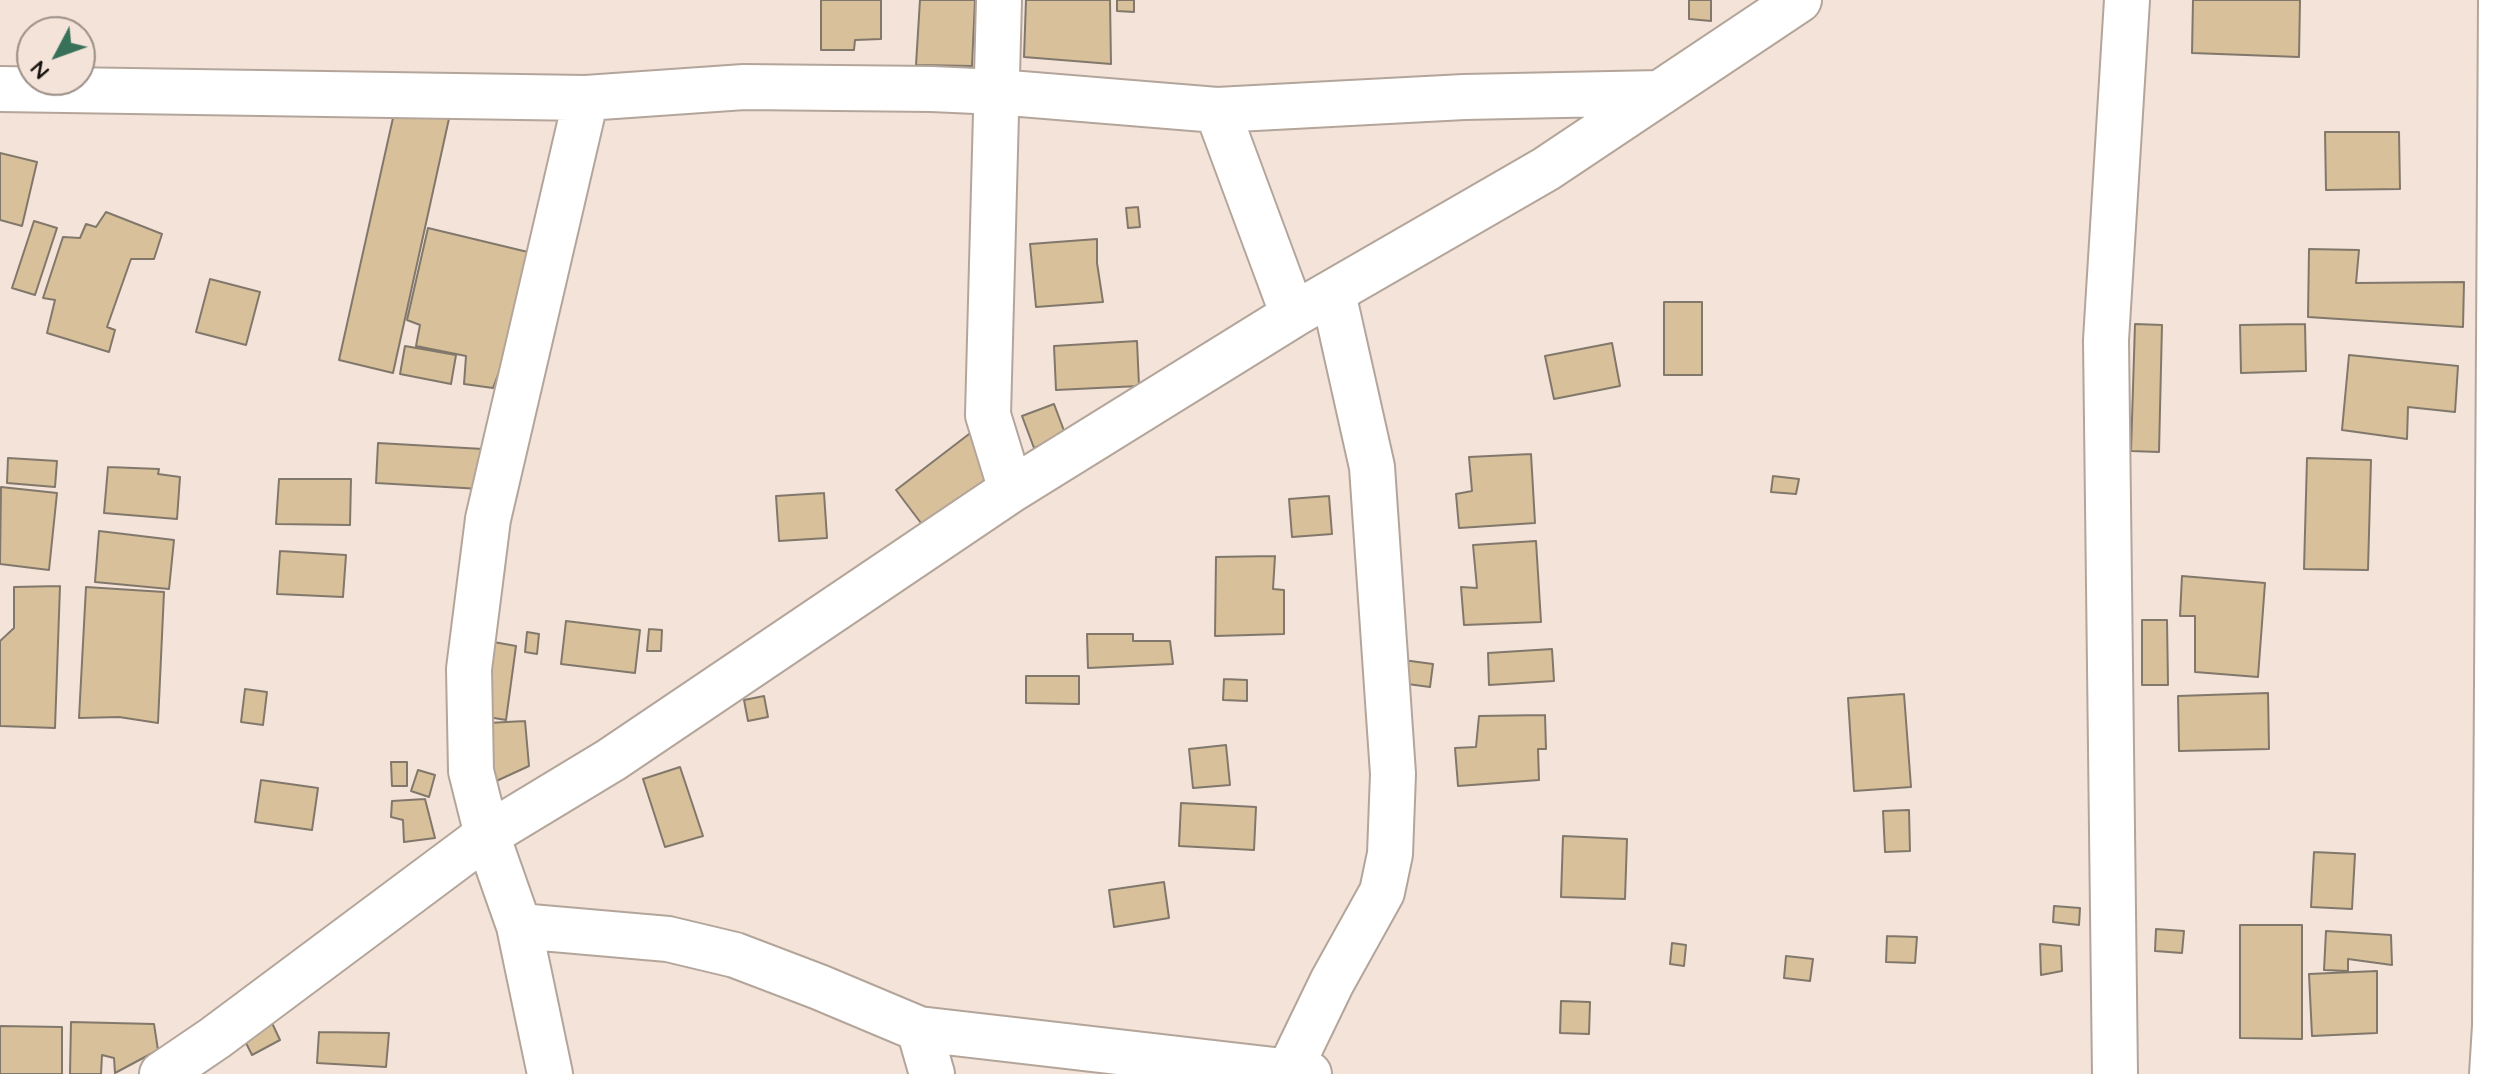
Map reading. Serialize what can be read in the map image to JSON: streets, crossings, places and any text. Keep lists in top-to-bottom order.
{
  "north": "bottom left"
}
